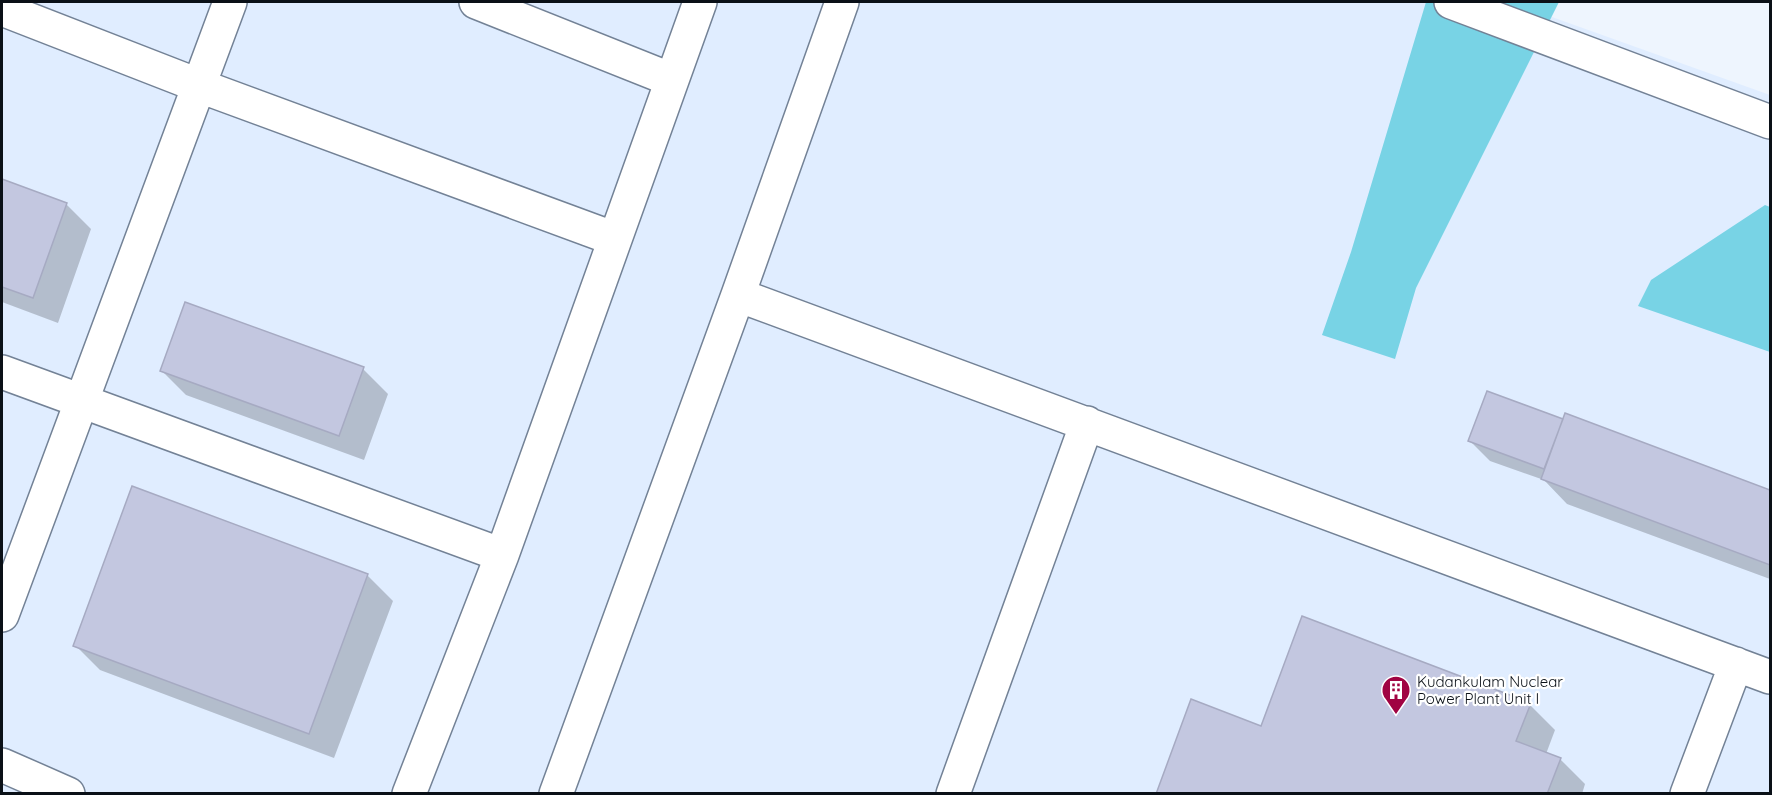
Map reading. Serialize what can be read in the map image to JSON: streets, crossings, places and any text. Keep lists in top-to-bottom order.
{
  "places": {
    "building": ["Kudankulam Nuclear Power Plant Unit I"]
  }
}
